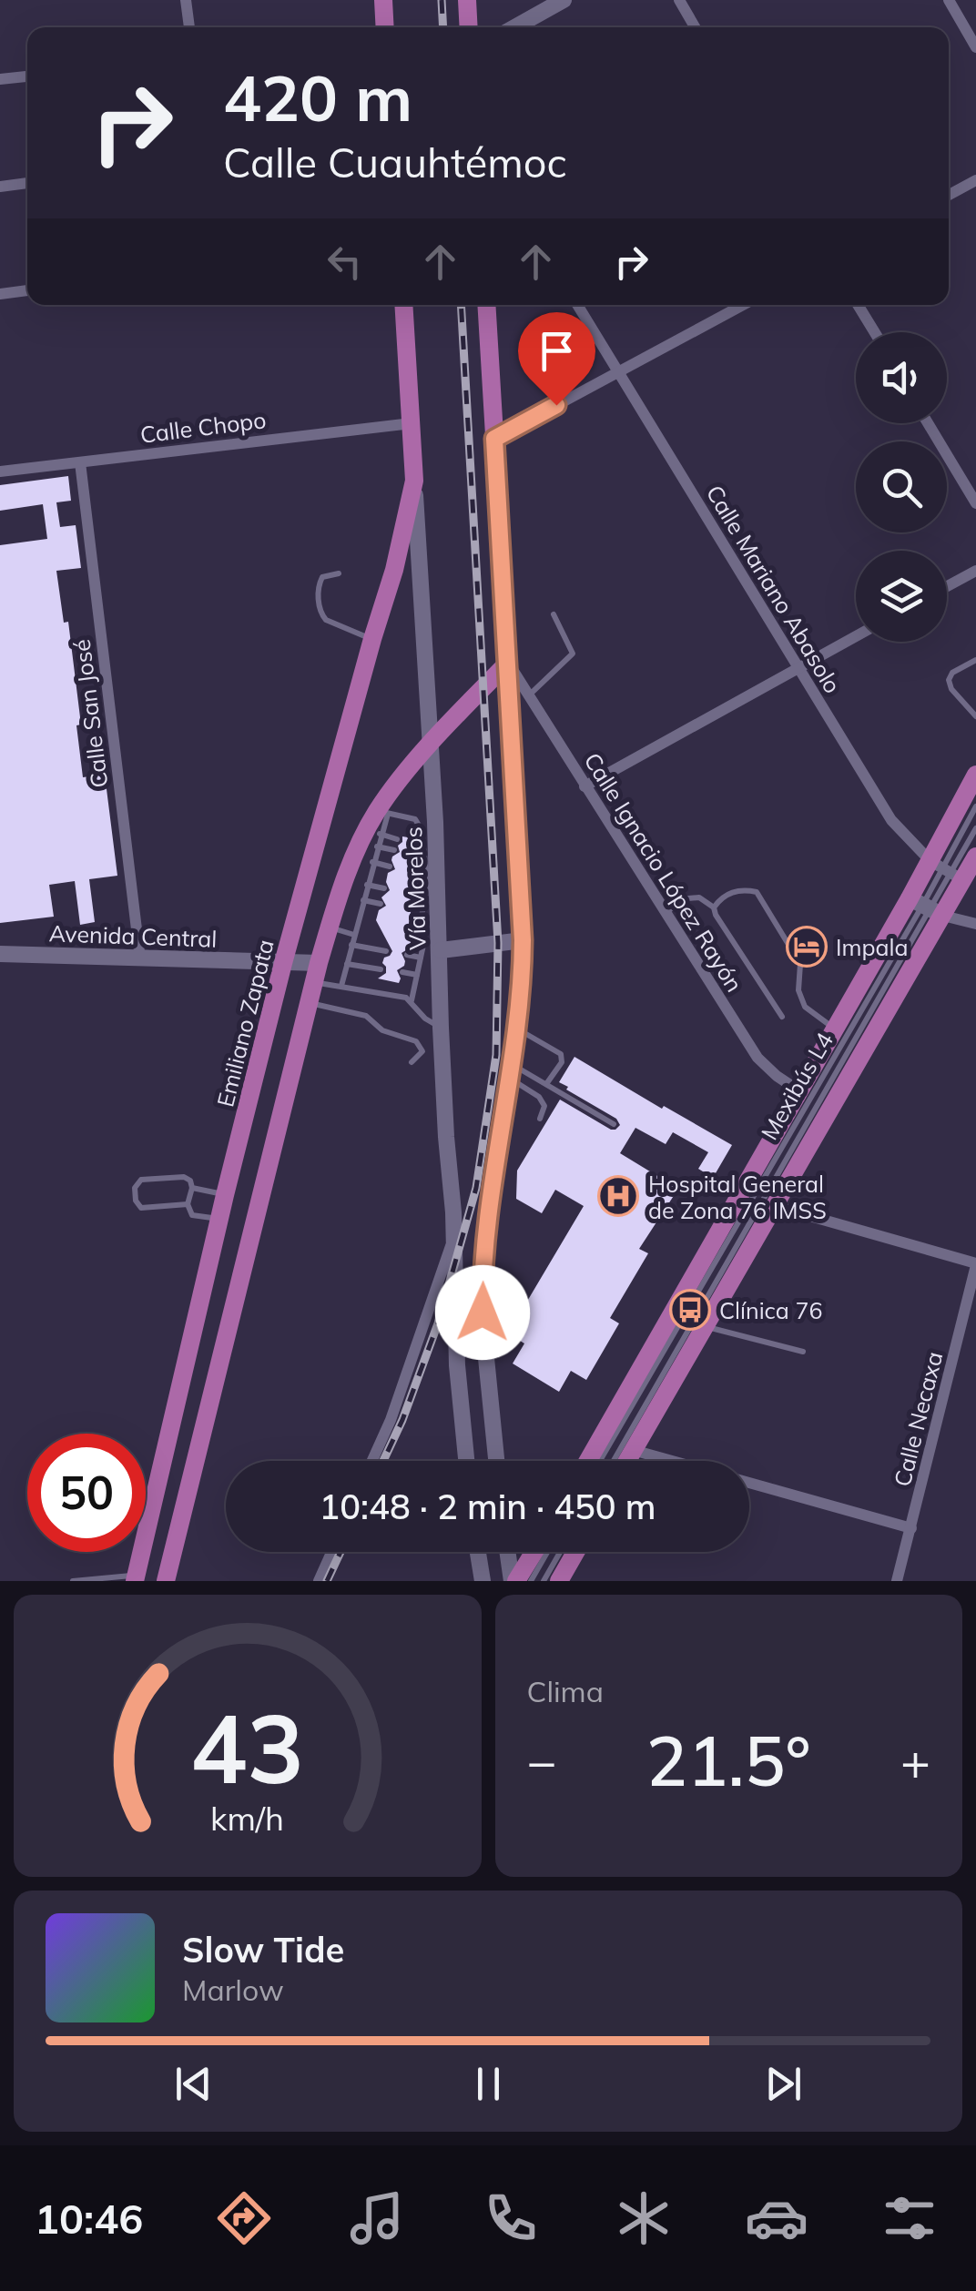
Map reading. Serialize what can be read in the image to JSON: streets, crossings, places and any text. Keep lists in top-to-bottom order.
{
  "streets": {
    "main road": ["Vía Morelos", "Avenida Central", "Emiliano Zapata"],
    "street": [
      "Calle Chopo",
      "Calle Mariano Abasolo",
      "Calle San José",
      "Calle Ignacio López Rayón",
      "Calle Necaxa"
    ],
    "lane": ["Mexibús L4"]
  },
  "crossings": [
    ["Calle Chopo", "Calle San José"],
    ["Calle Chopo", "Vía Morelos"],
    ["Calle San José", "Avenida Central"],
    ["Vía Morelos", "Emiliano Zapata"],
    ["Avenida Central", "Emiliano Zapata"]
  ],
  "places": {
    "hotel": ["Impala"],
    "hospital": ["Hospital General de Zona 76 IMSS"],
    "bus stop": ["Clínica 76"]
  },
  "page": {
    "turn": ["420 m", "Calle Cuauhtémoc"],
    "limit": "50",
    "trip": "10:48 · 2 min · 450 m",
    "tile": "Clima",
    "heat": ["−", "21.5°", "+"],
    "song": ["Slow Tide", "Marlow"],
    "tabs": "10:46",
    "gauge": ["43", "km/h"]
  }
}
